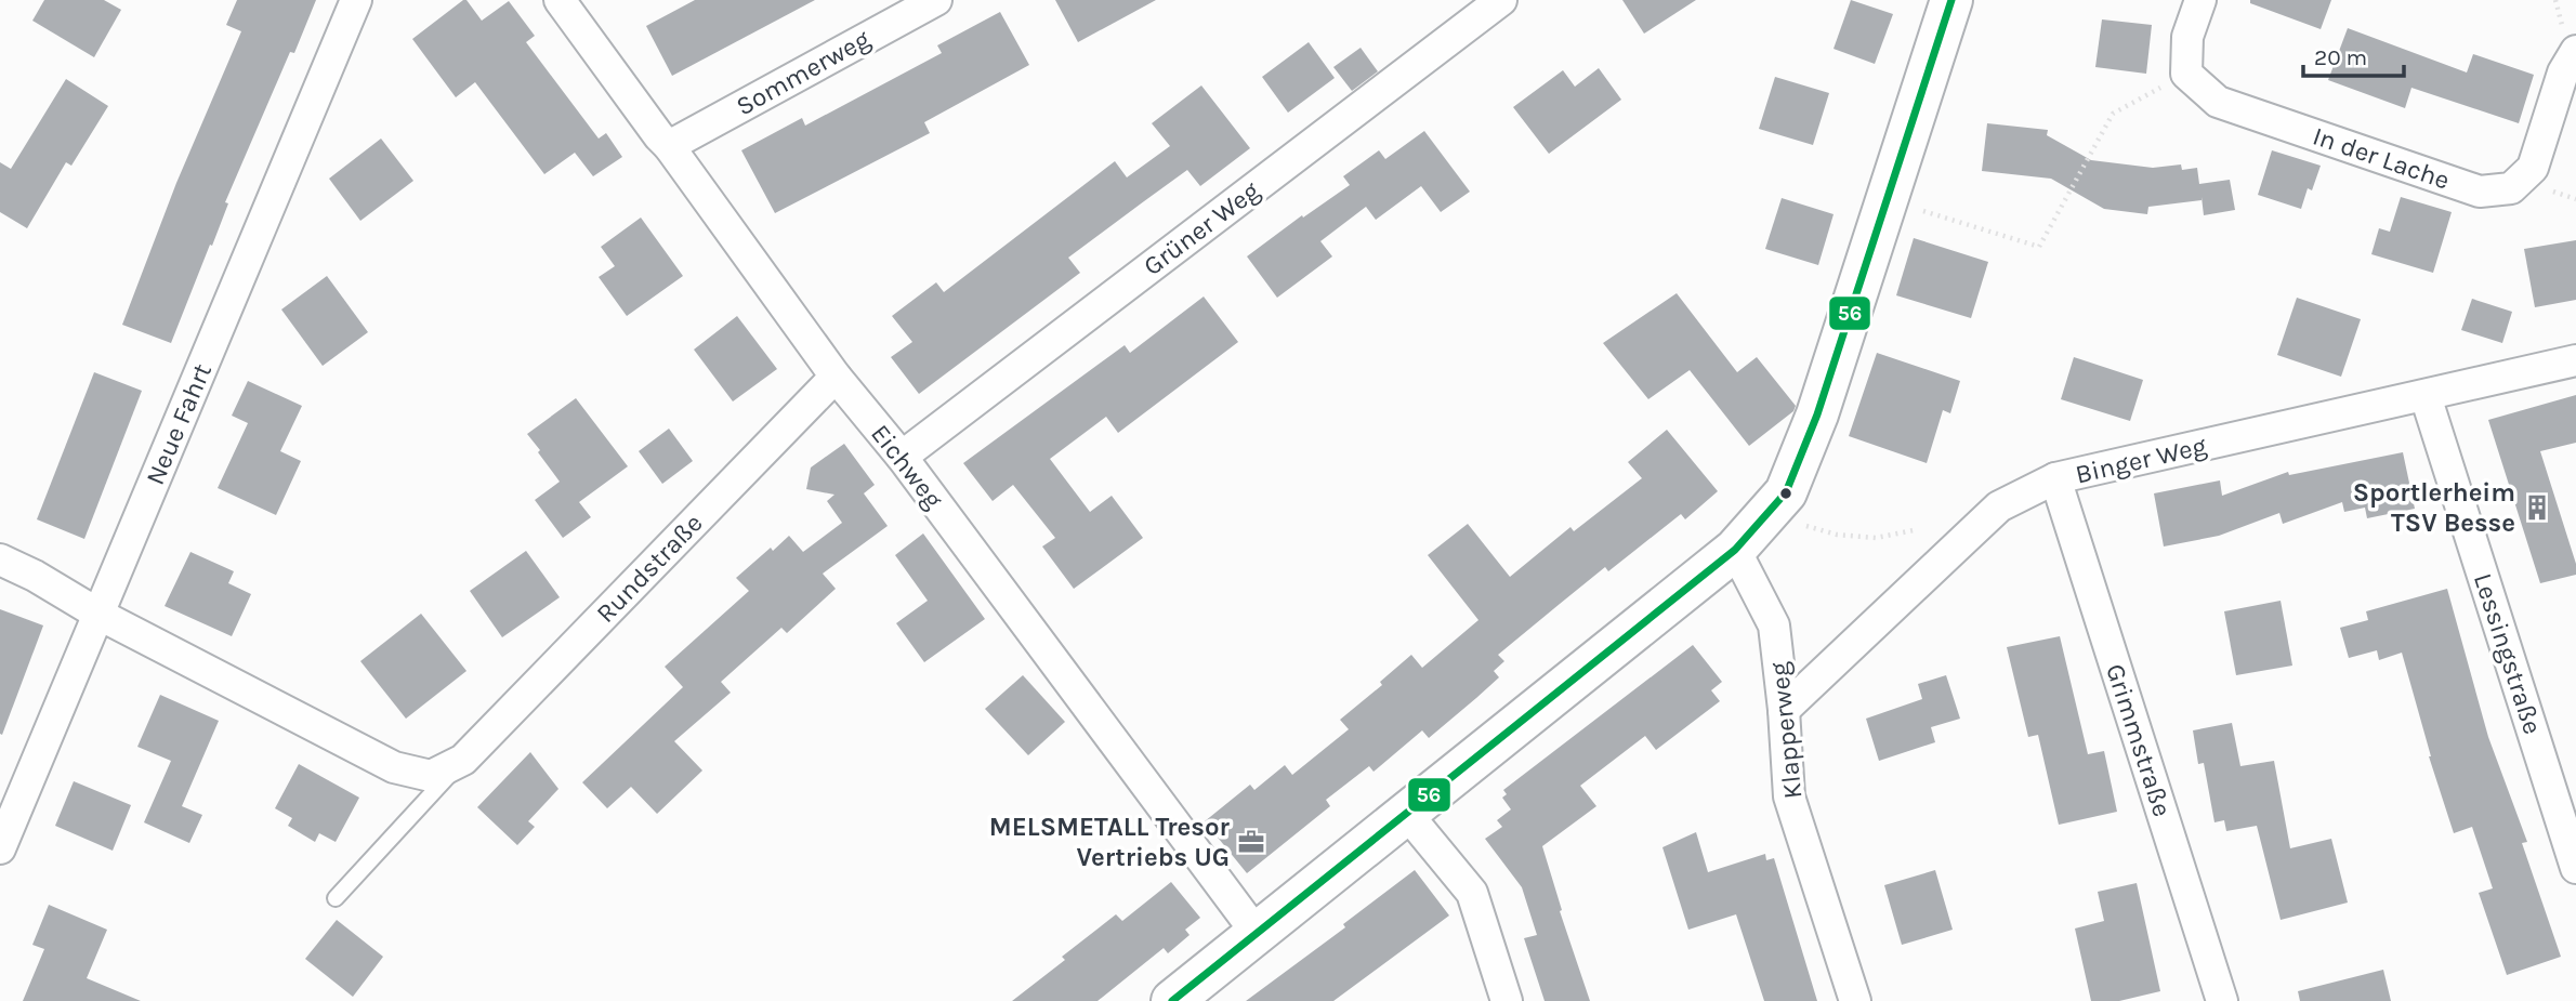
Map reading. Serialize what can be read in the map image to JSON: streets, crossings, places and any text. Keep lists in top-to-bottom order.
{
  "streets": {
    "street": [
      "Sommerweg",
      "In der Lache",
      "Grüner Weg",
      "Neue Fahrt",
      "Binger Weg",
      "Eichweg",
      "Rundstraße",
      "Lessingstraße",
      "Klapperweg",
      "Grimmstraße"
    ]
  },
  "crossings": [
    ["Sommerweg", "Eichweg"],
    ["Grüner Weg", "Eichweg"],
    ["Neue Fahrt", "Rundstraße"],
    ["Binger Weg", "Lessingstraße"],
    ["Binger Weg", "Klapperweg"],
    ["Binger Weg", "Grimmstraße"],
    ["Eichweg", "Rundstraße"]
  ],
  "places": {
    "building": ["Sportlerheim TSV Besse"],
    "office": ["MELSMETALL Tresor Vertriebs UG"]
  },
  "lines": ["transit line 56"],
  "scale_bar": "20 m"
}
